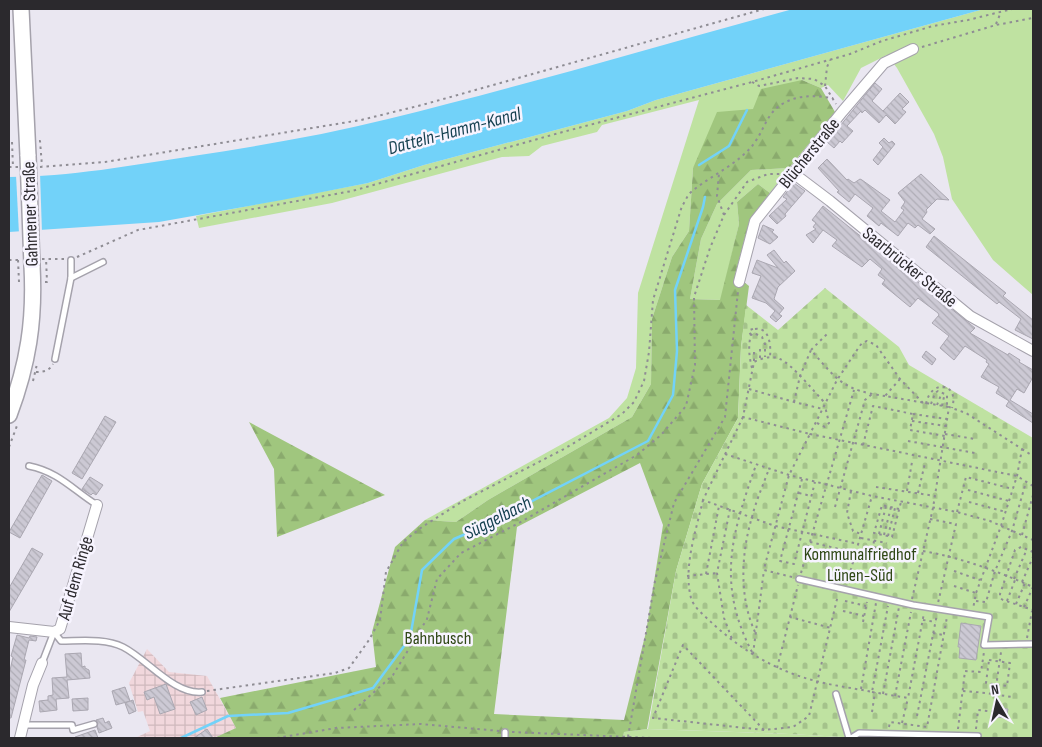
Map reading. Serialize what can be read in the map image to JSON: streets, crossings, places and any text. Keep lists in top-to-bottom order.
{
  "streets": {
    "main road": ["Gahmener Straße"],
    "street": ["Blücherstraße", "Saarbrücker Straße", "Auf dem Ringe"]
  },
  "crossings": [
    ["Blücherstraße", "Saarbrücker Straße"]
  ],
  "water": ["Datteln-Hamm-Kanal", "Süggelbach"],
  "parks": ["Kommunalfriedhof Lünen-Süd", "Bahnbusch"],
  "north": "top"
}
